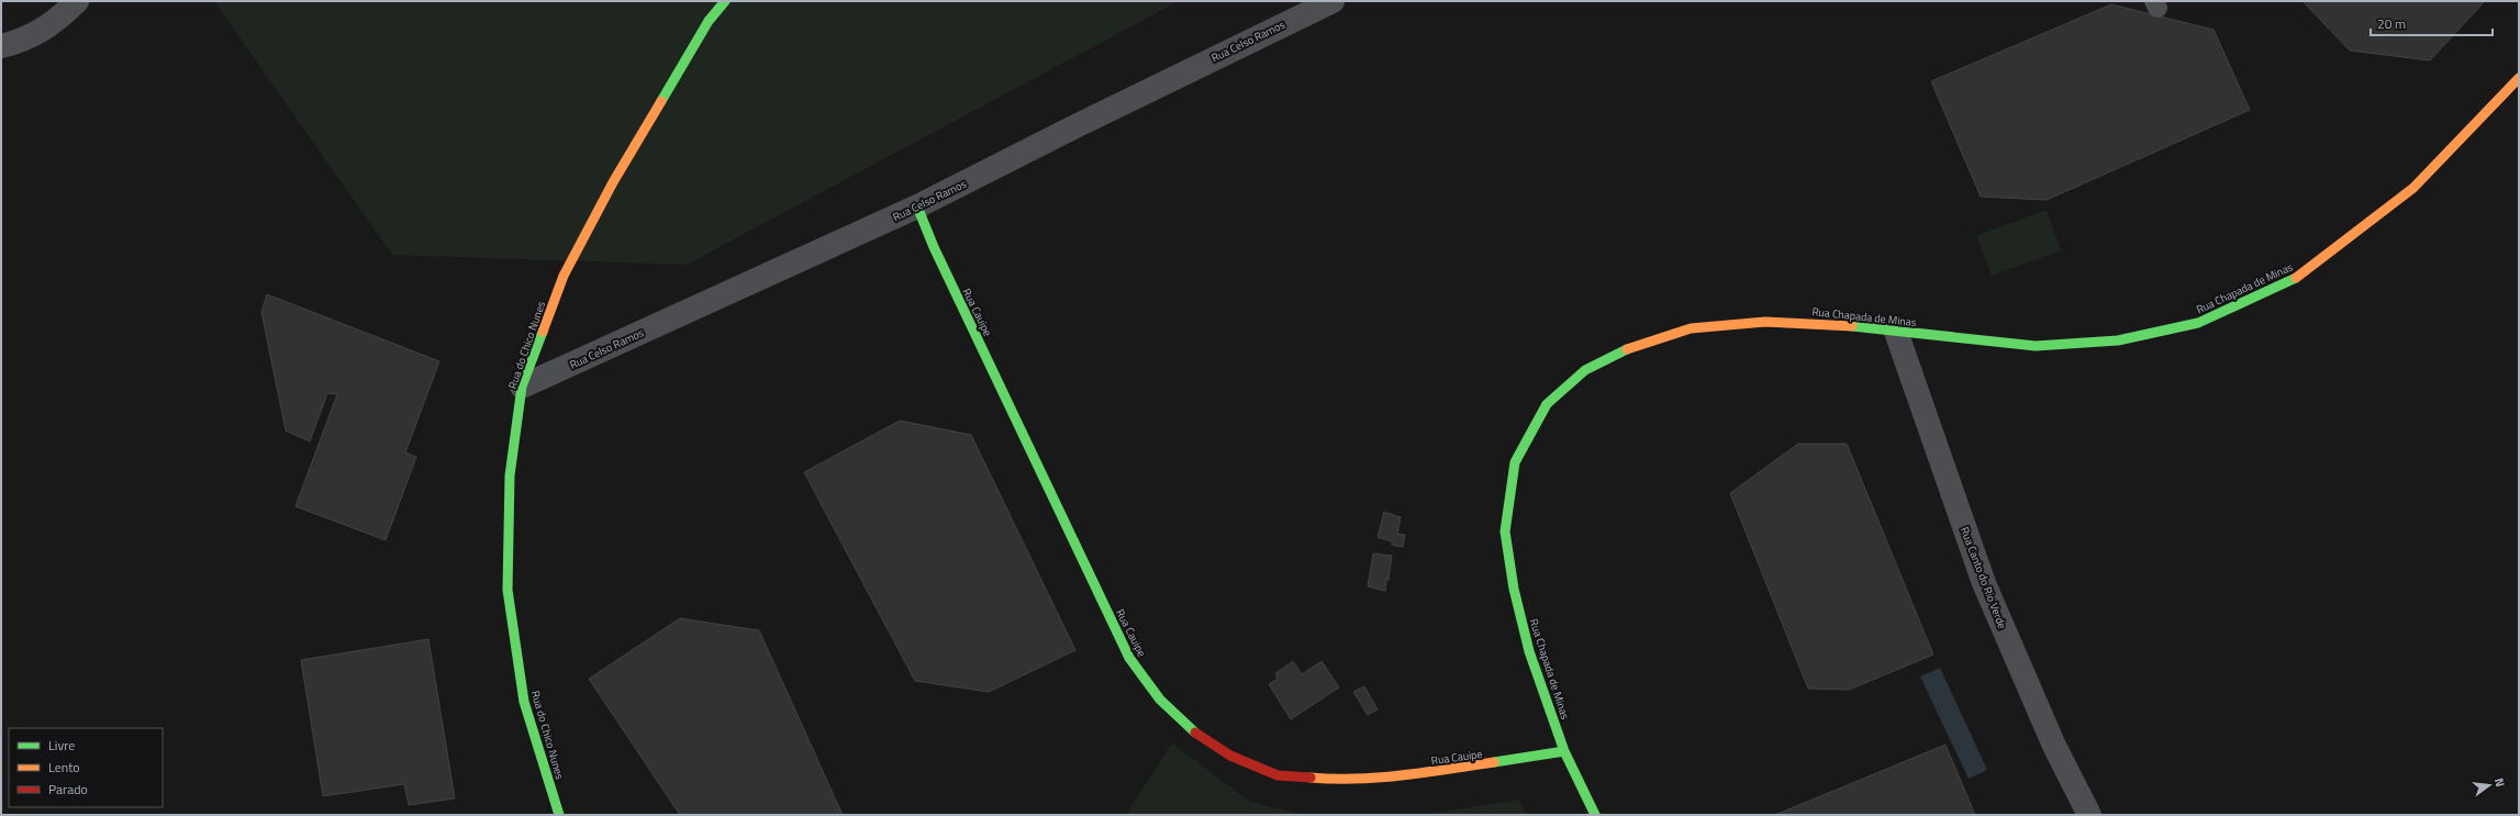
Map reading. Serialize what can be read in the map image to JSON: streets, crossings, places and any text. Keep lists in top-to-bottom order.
{
  "streets": {
    "street": [
      "Rua Celso Ramos",
      "Rua Chapada de Minas",
      "Rua Cauipe",
      "Rua do Chico Nunes",
      "Rua Canto do Rio Verde"
    ]
  },
  "crossings": [
    ["Rua Celso Ramos", "Rua Cauipe"],
    ["Rua Celso Ramos", "Rua do Chico Nunes"],
    ["Rua Chapada de Minas", "Rua Cauipe"],
    ["Rua Chapada de Minas", "Rua Canto do Rio Verde"]
  ],
  "legend": ["Livre", "Lento", "Parado"],
  "scale_bar": "20 m",
  "north": "right"
}
